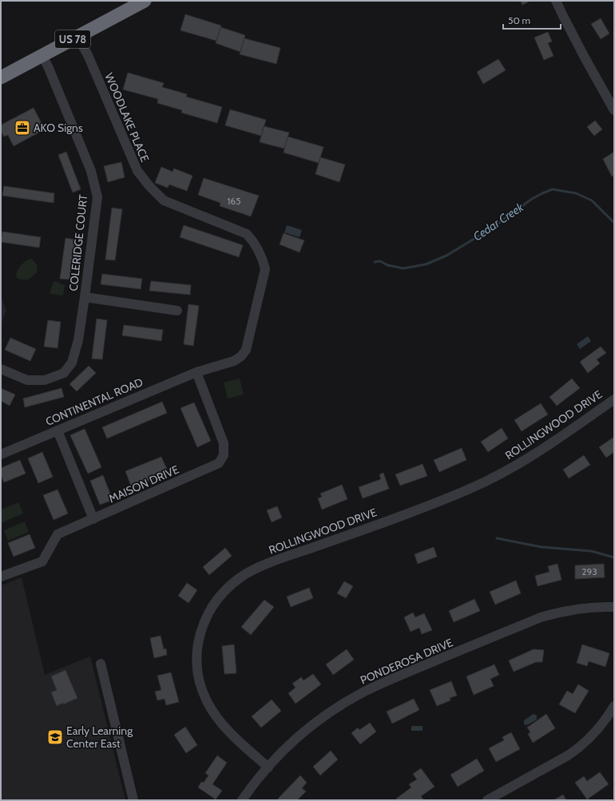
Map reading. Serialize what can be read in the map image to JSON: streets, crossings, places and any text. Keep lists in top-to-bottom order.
{
  "streets": {
    "highway": ["US 78"],
    "street": [
      "WOODLAKE PLACE",
      "COLERIDGE COURT",
      "CONTINENTAL ROAD",
      "ROLLINGWOOD DRIVE",
      "MAISON DRIVE",
      "PONDEROSA DRIVE"
    ]
  },
  "crossings": [
    ["US 78", "WOODLAKE PLACE"],
    ["US 78", "COLERIDGE COURT"],
    ["WOODLAKE PLACE", "CONTINENTAL ROAD"],
    ["WOODLAKE PLACE", "MAISON DRIVE"],
    ["CONTINENTAL ROAD", "MAISON DRIVE"],
    ["ROLLINGWOOD DRIVE", "PONDEROSA DRIVE"]
  ],
  "water": ["Cedar Creek"],
  "places": {
    "office": ["AKO Signs"],
    "school or university": ["Early Learning Center East"]
  },
  "house_numbers": ["165", "293"],
  "scale_bar": "50 m"
}
